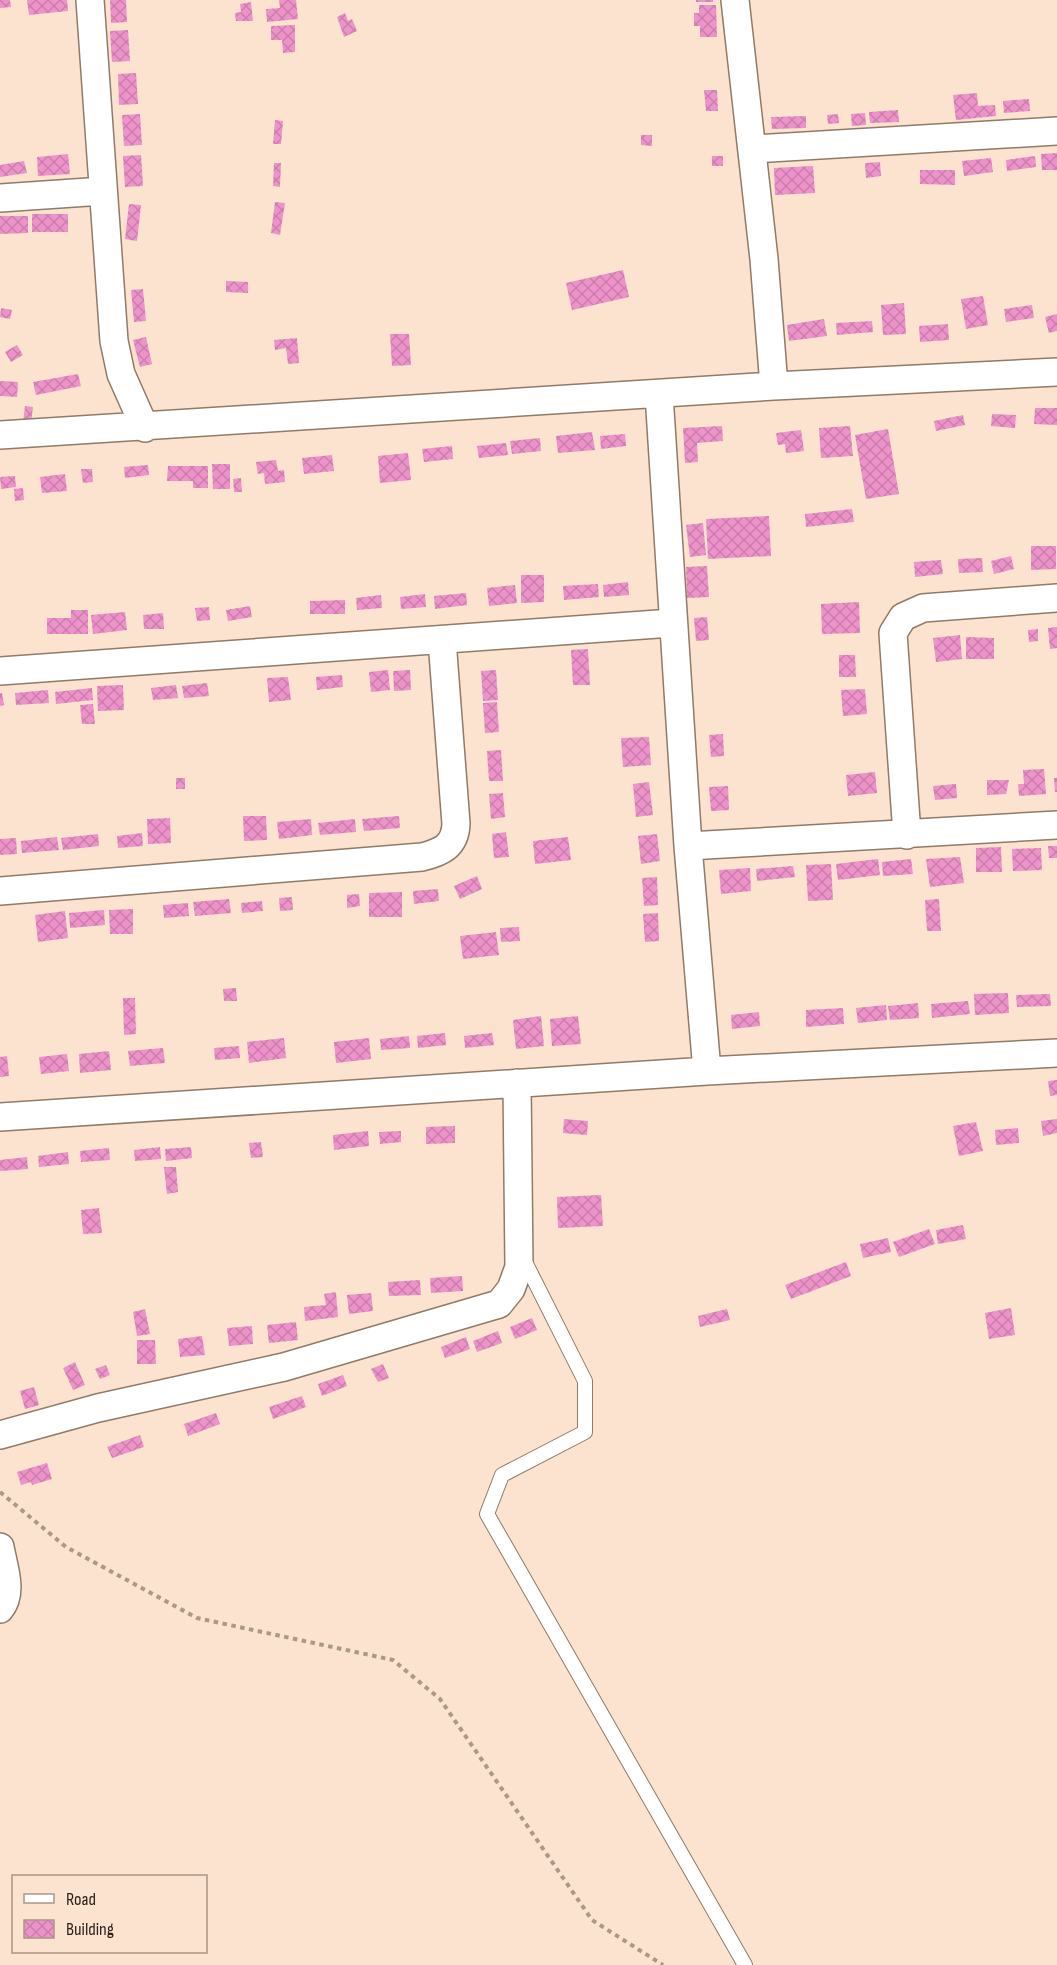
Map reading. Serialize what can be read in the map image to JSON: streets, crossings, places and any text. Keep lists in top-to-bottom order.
{
  "legend": ["Road", "Building"]
}
